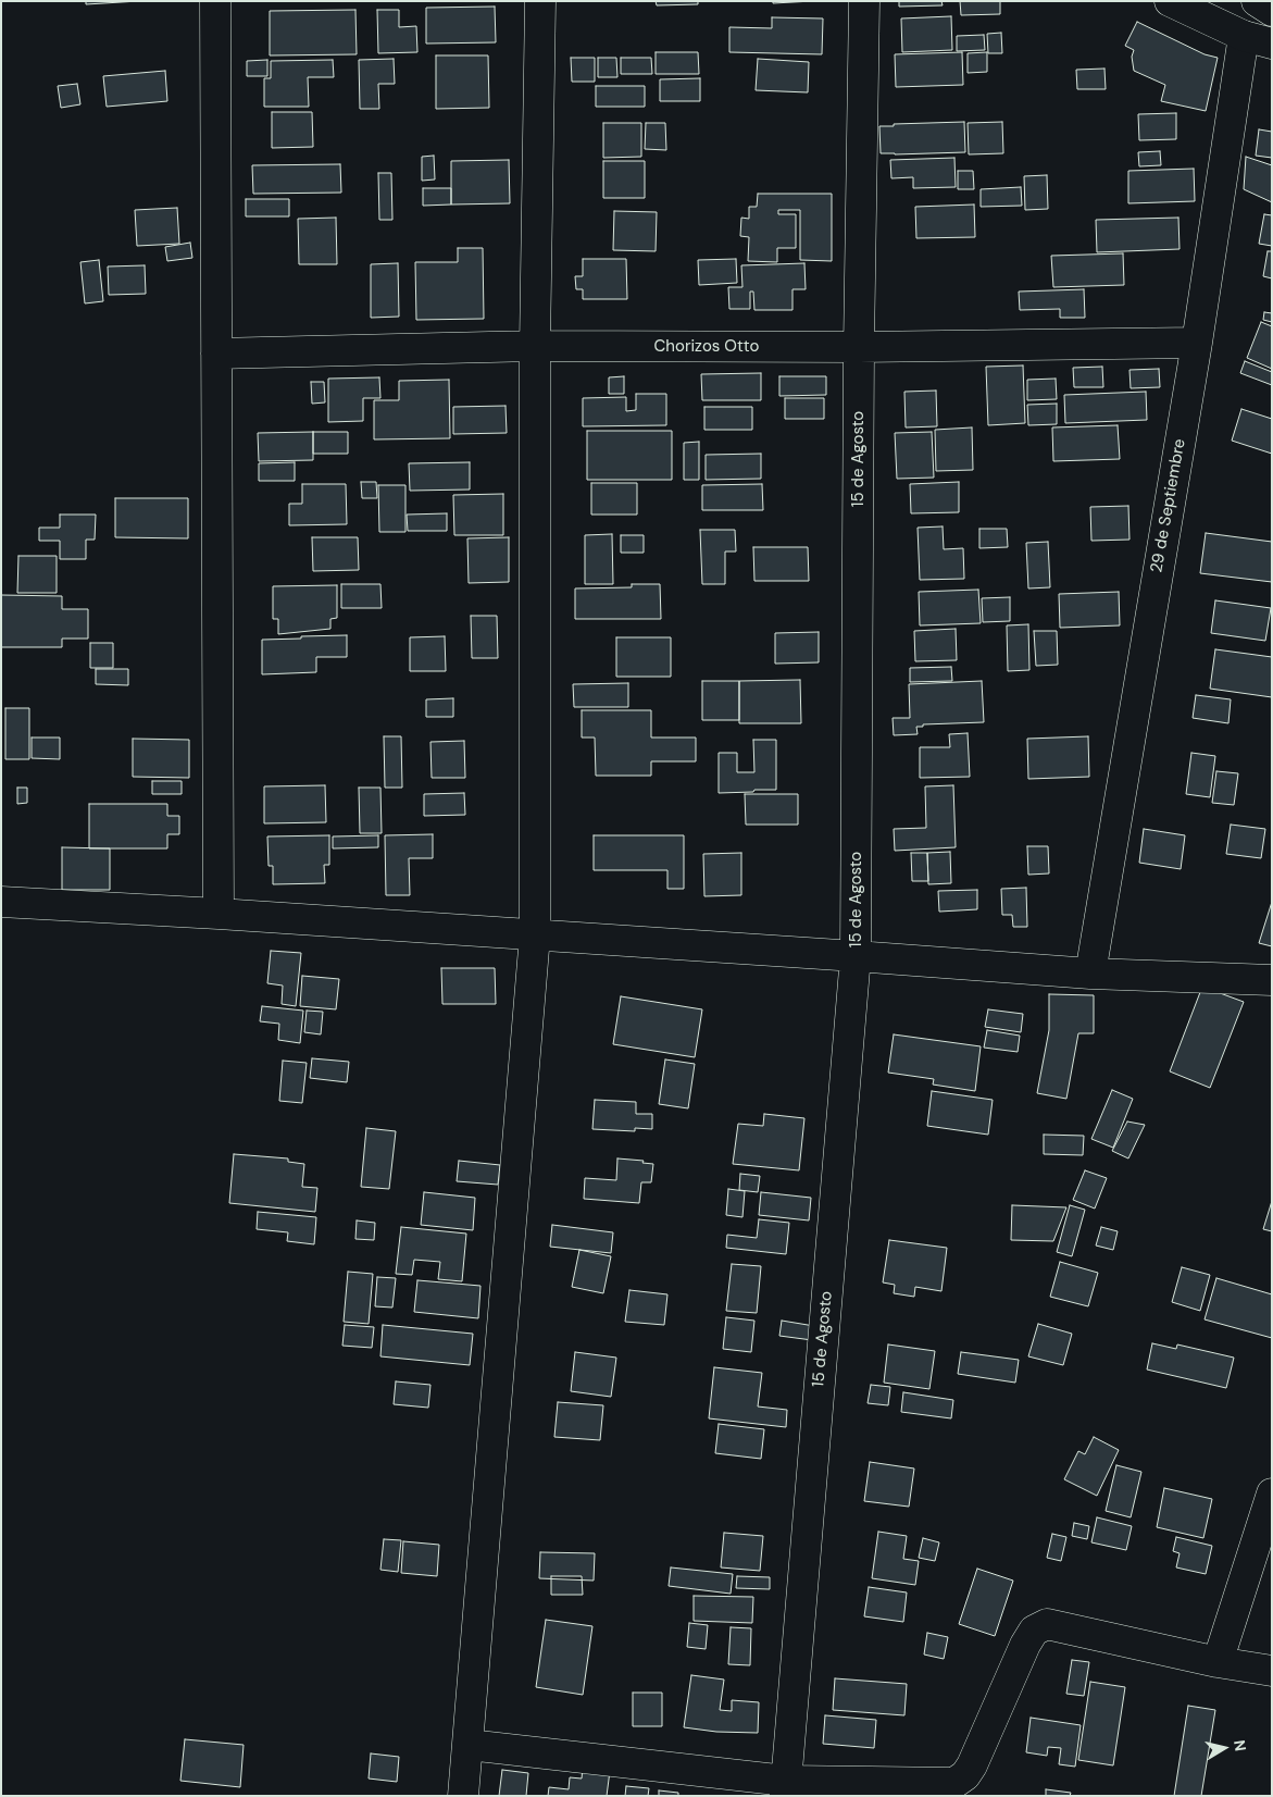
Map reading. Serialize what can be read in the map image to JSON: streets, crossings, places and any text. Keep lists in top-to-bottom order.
{
  "streets": {
    "street": ["Chorizos Otto", "15 de Agosto", "29 de Septiembre"]
  },
  "crossings": [
    ["Chorizos Otto", "15 de Agosto"],
    ["Chorizos Otto", "29 de Septiembre"]
  ],
  "north": "right"
}
